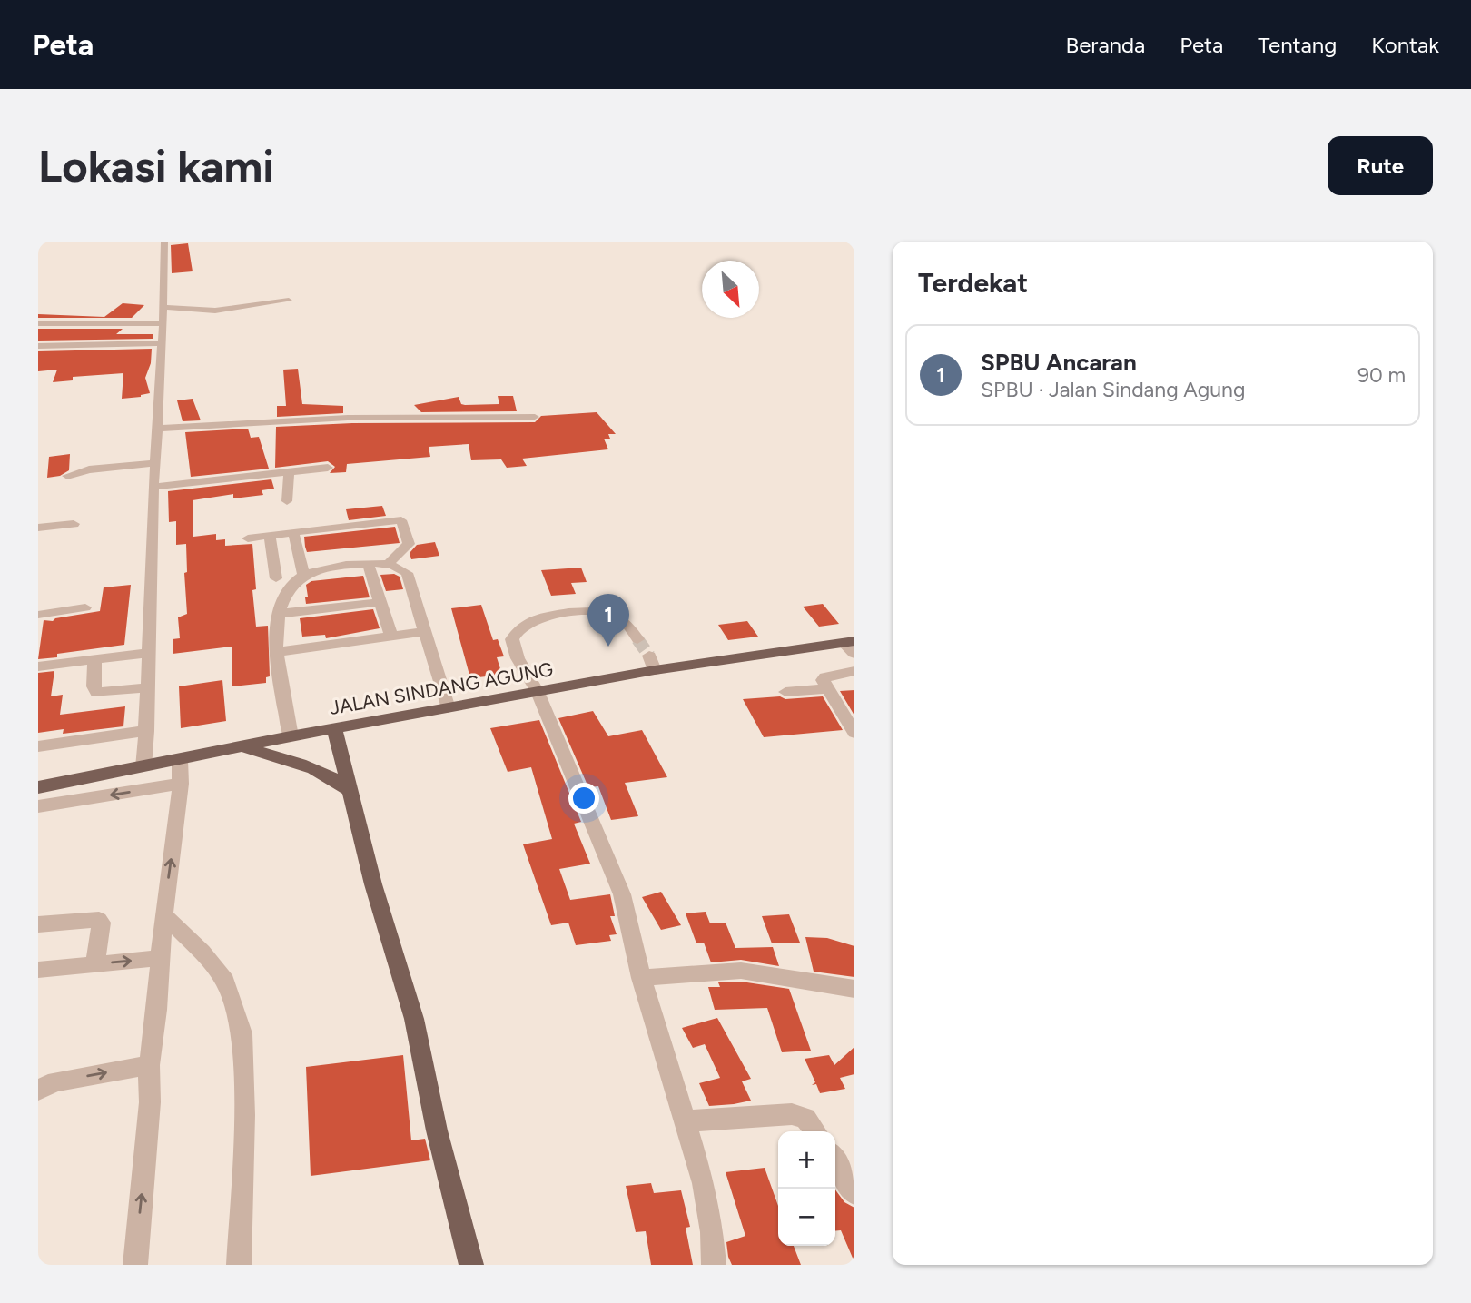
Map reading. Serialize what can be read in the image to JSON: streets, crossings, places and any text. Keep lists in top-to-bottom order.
{
  "streets": {
    "main road": ["JALAN SINDANG AGUNG"]
  },
  "north": "bottom right",
  "page": {
    "header": "Peta",
    "nav": [
      "Beranda",
      "Peta",
      "Tentang",
      "Kontak"
    ],
    "buttons": "Rute",
    "title": "Lokasi kami",
    "heading": "Terdekat",
    "list": [
      {
        "mark": "1",
        "name": "SPBU Ancaran",
        "note": "SPBU · Jalan Sindang Agung",
        "value": "90 m"
      }
    ],
    "pins": "1",
    "map_buttons": ["+", "−"]
  }
}
